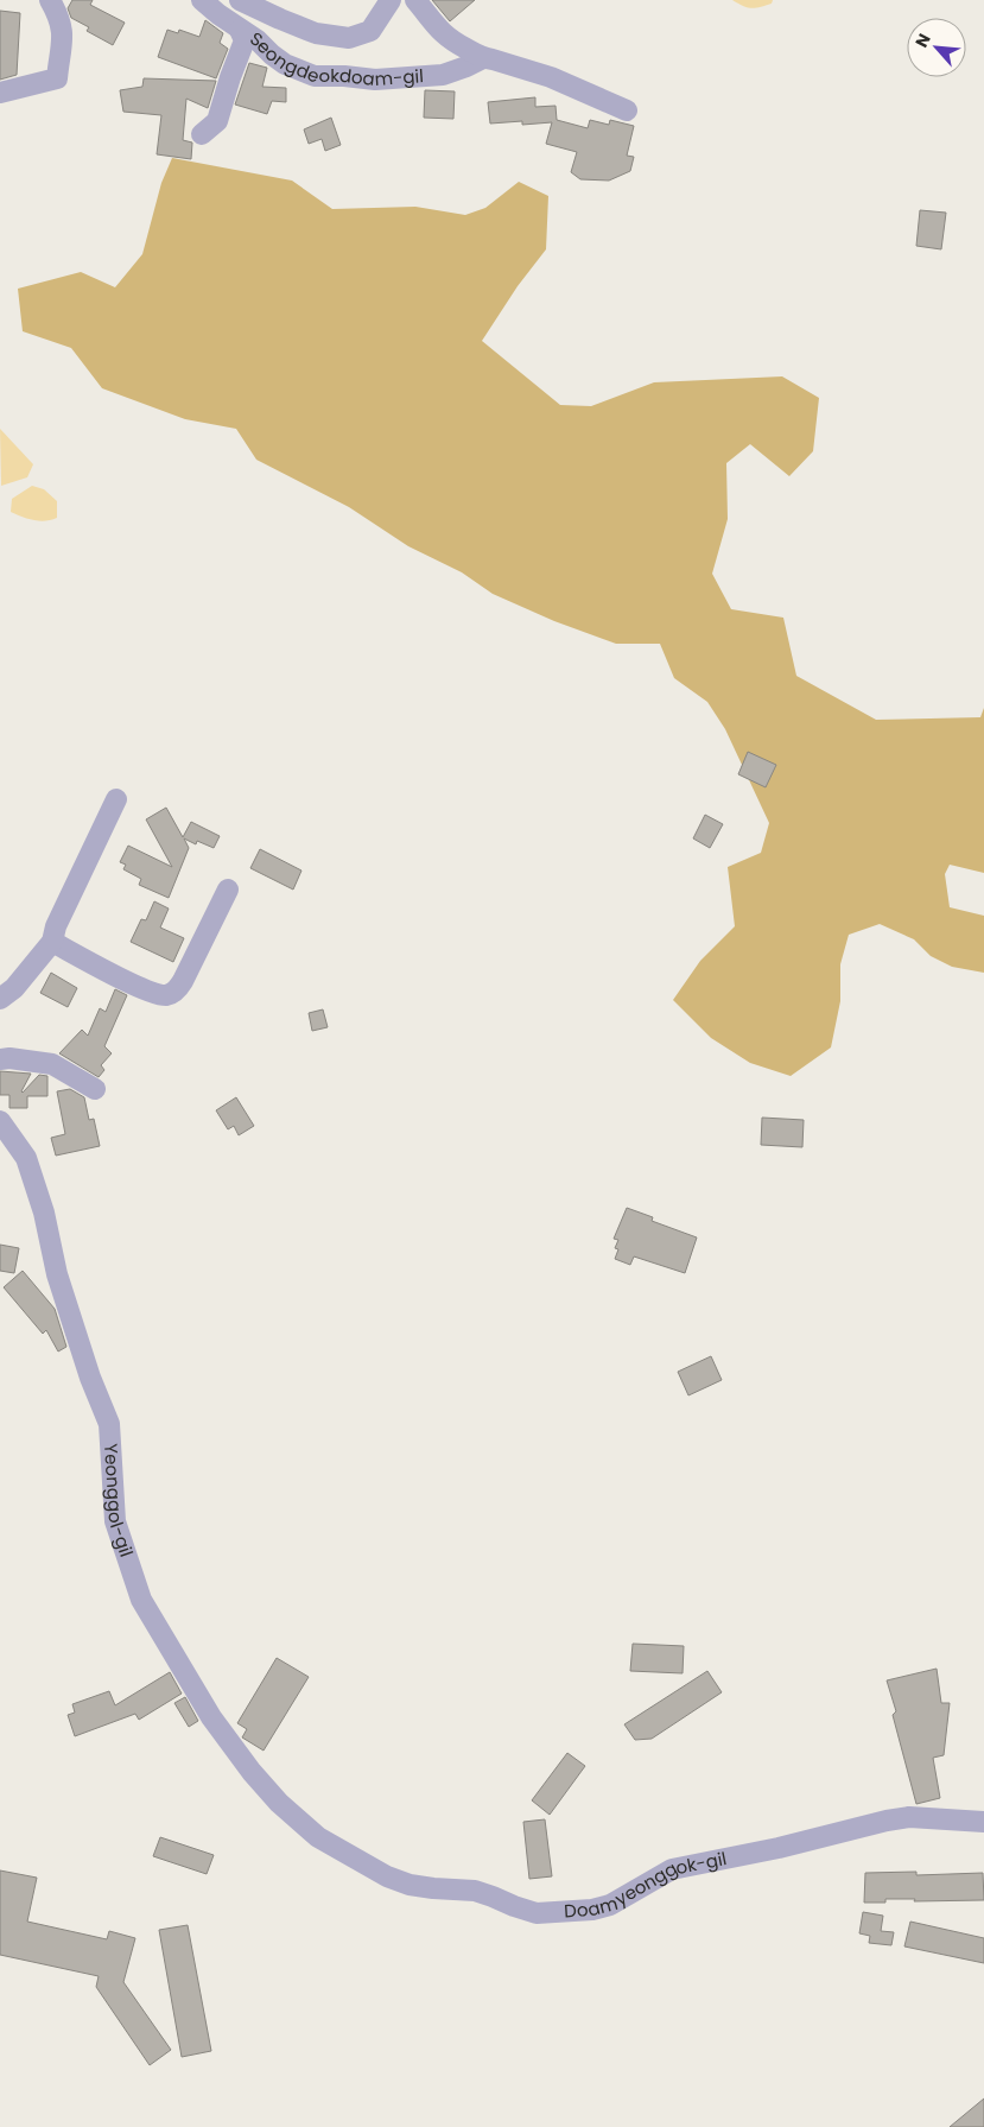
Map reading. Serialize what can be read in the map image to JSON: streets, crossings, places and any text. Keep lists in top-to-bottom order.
{
  "streets": {
    "street": ["Seongdeokdoam-gil", "Yeonggol-gil", "Doamyeonggok-gil"]
  },
  "crossings": [
    ["Yeonggol-gil", "Doamyeonggok-gil"]
  ],
  "north": "top left"
}
